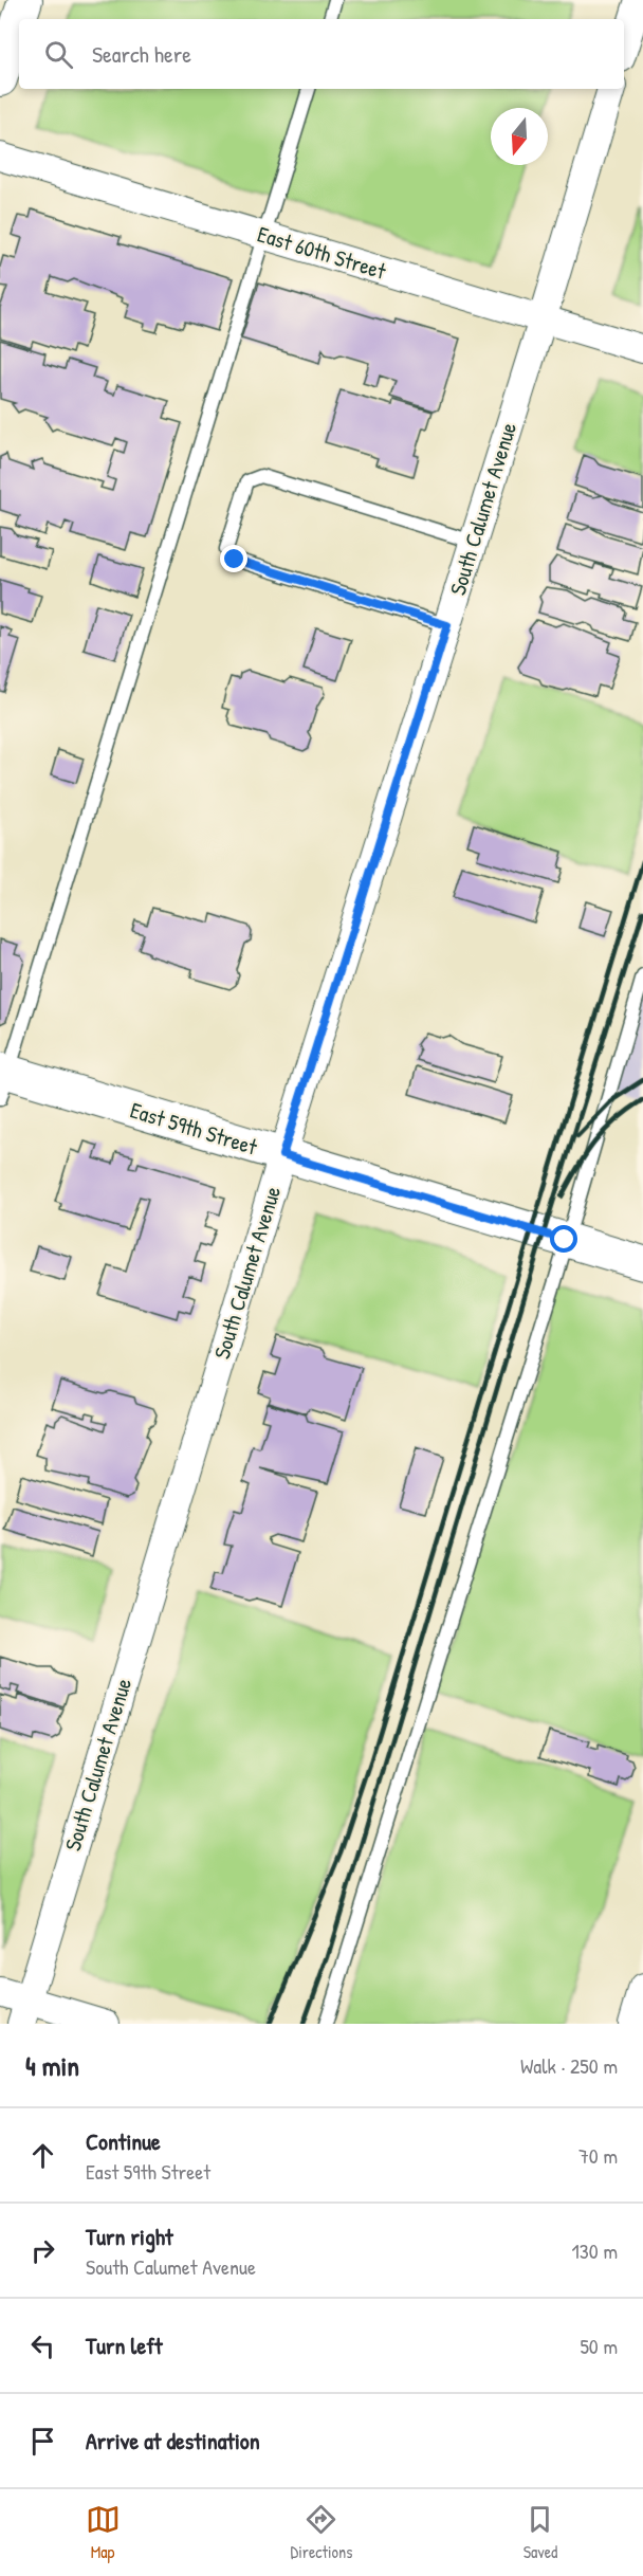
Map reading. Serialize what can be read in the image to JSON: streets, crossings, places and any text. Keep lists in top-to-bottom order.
{
  "streets": {
    "street": ["East 60th Street", "South Calumet Avenue", "East 59th Street"]
  },
  "crossings": [
    ["East 60th Street", "South Calumet Avenue"],
    ["South Calumet Avenue", "East 59th Street"]
  ],
  "north": "bottom",
  "page": {
    "search": "Search here",
    "heading": ["4 min", "Walk · 250 m"],
    "list": [
      ["Continue", "East 59th Street", "70 m"],
      ["Turn right", "South Calumet Avenue", "130 m"],
      ["Turn left", "50 m"],
      "Arrive at destination"
    ],
    "nav": ["Map", "Directions", "Saved"]
  }
}
